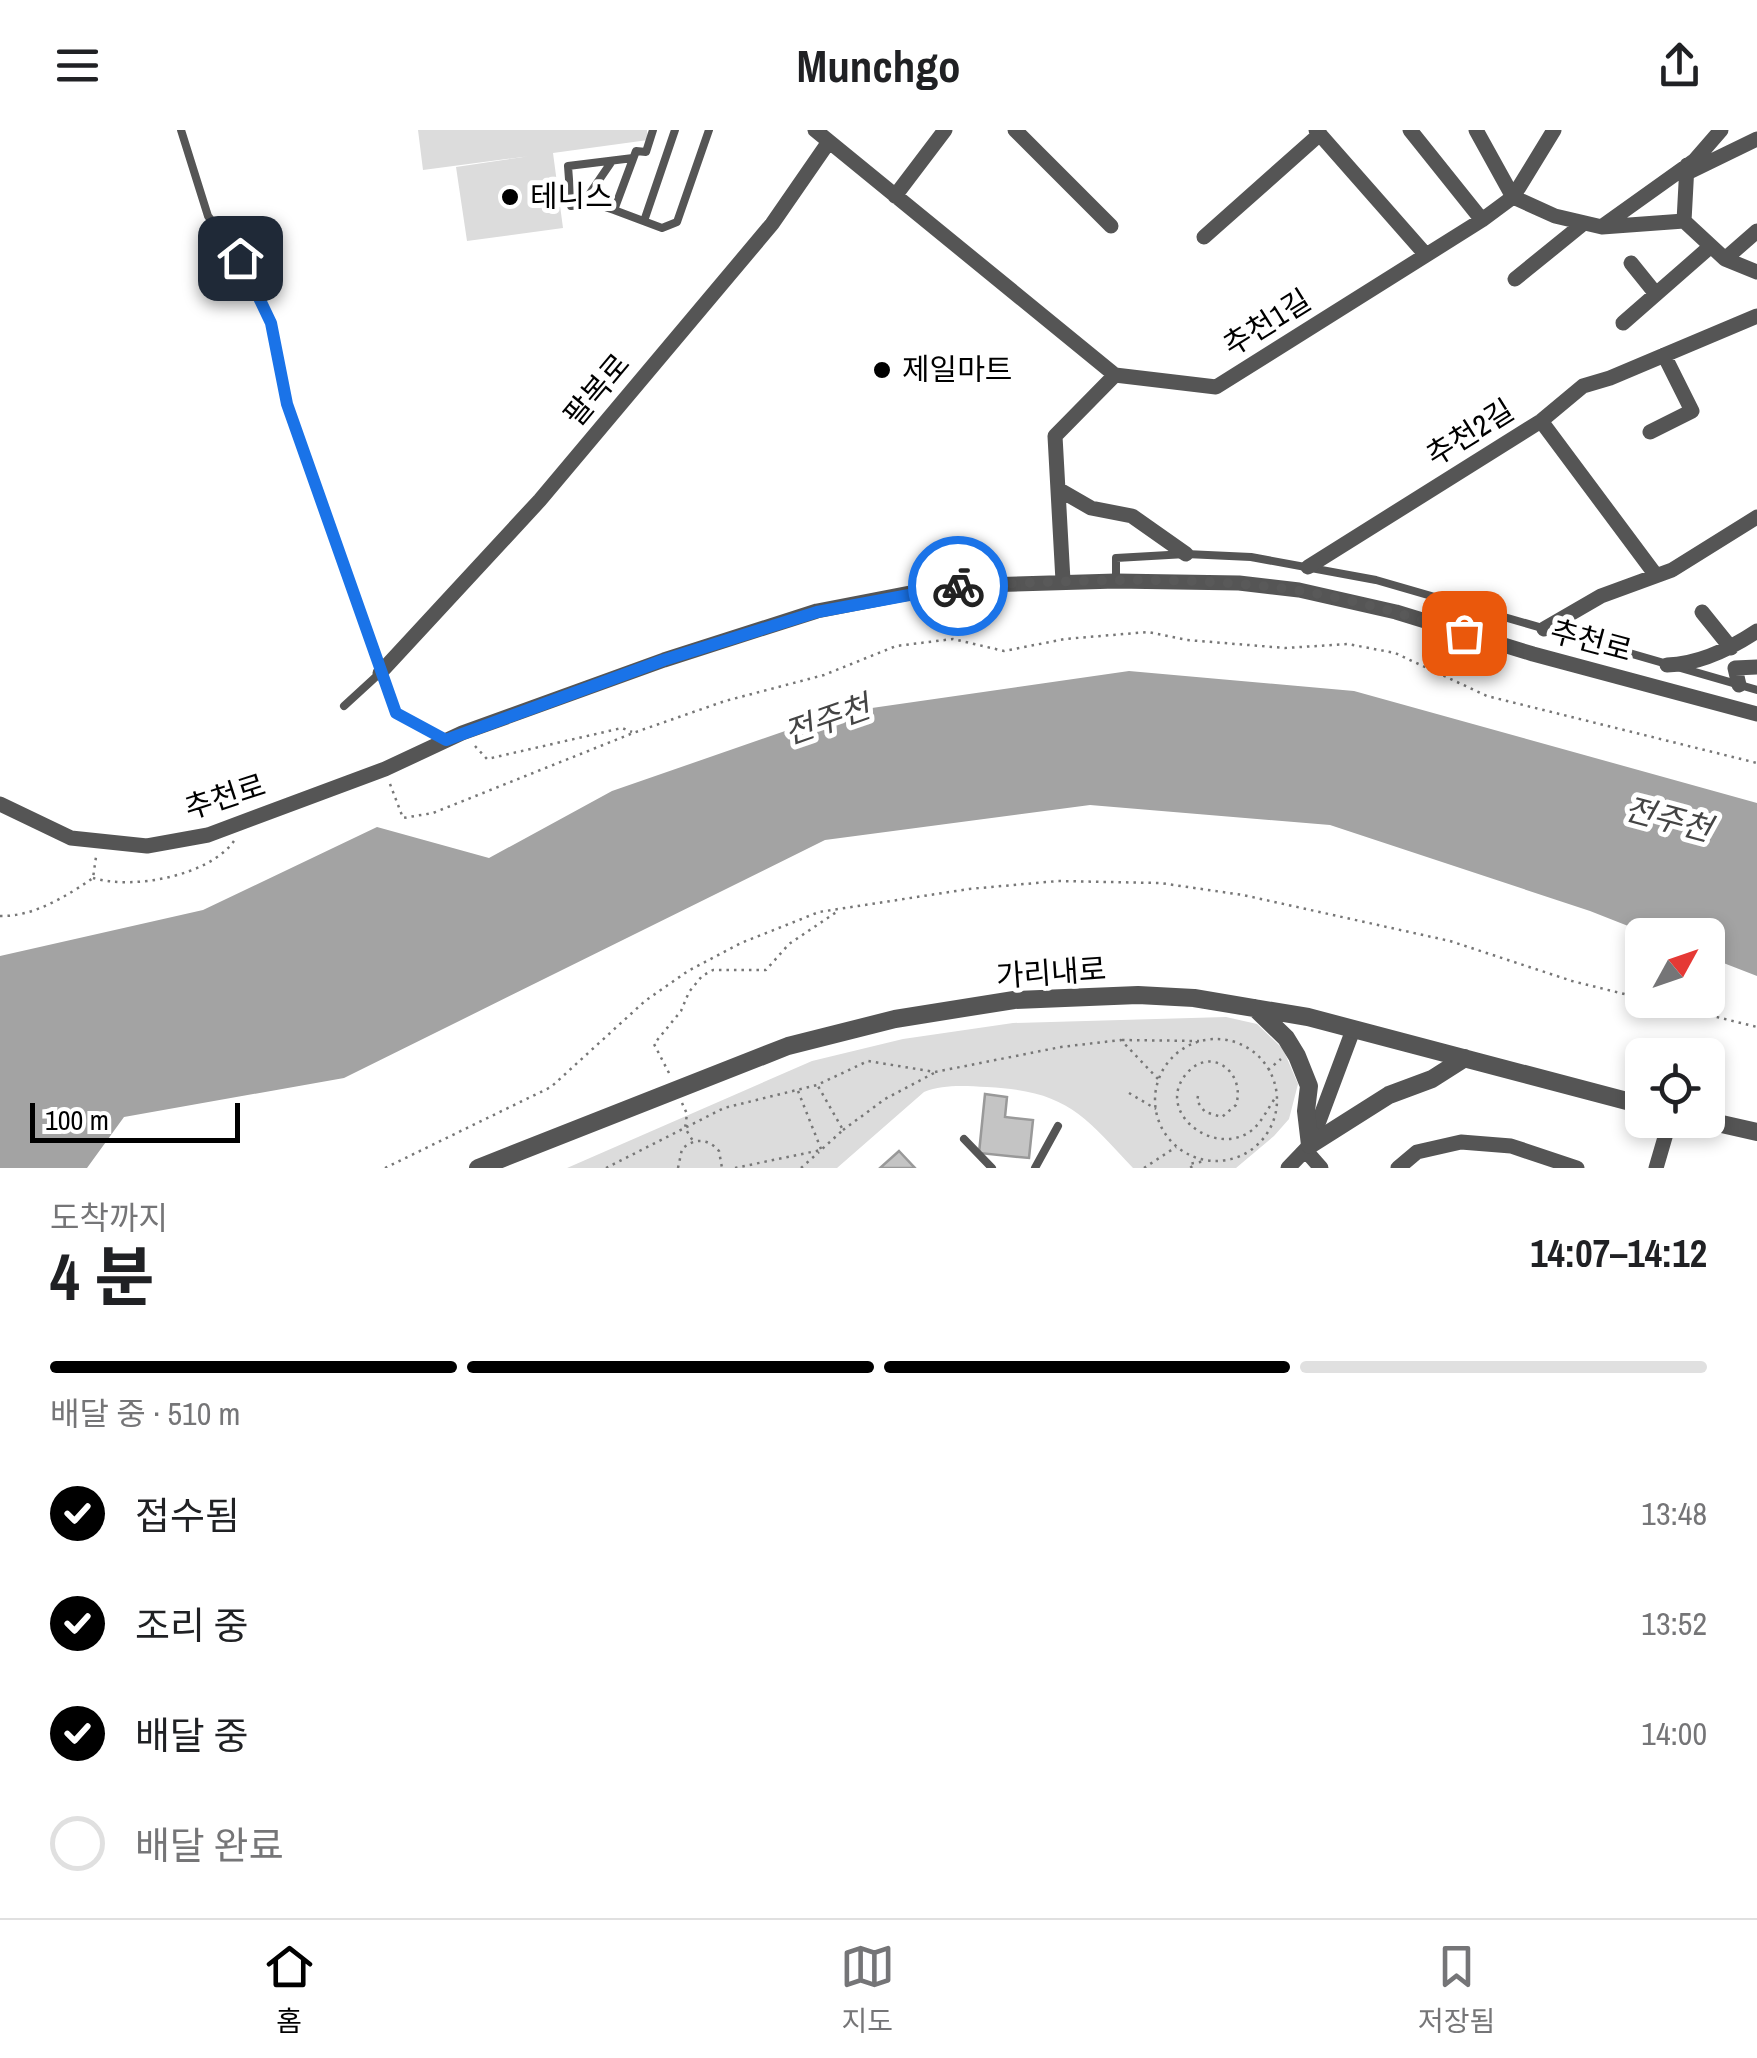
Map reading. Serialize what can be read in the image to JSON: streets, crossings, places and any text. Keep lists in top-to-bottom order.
{
  "streets": {
    "street": [
      "추천1길",
      "팔복로",
      "추천2길",
      "추천로",
      "가리내로"
    ]
  },
  "crossings": [
    ["추천2길", "추천로"]
  ],
  "water": ["전주천"],
  "places": ["테니스", "제일마트"],
  "scale_bar": "100 m",
  "north": "top right",
  "page": {
    "header": "Munchgo",
    "scale": "100 m",
    "heading": ["4 분", "도착까지", "14:07–14:12"],
    "bar": "배달 중 · 510 m",
    "list": [
      ["접수됨", "13:48"],
      ["조리 중", "13:52"],
      ["배달 중", "14:00"],
      "배달 완료"
    ],
    "tabs": ["홈", "지도", "저장됨"]
  }
}
